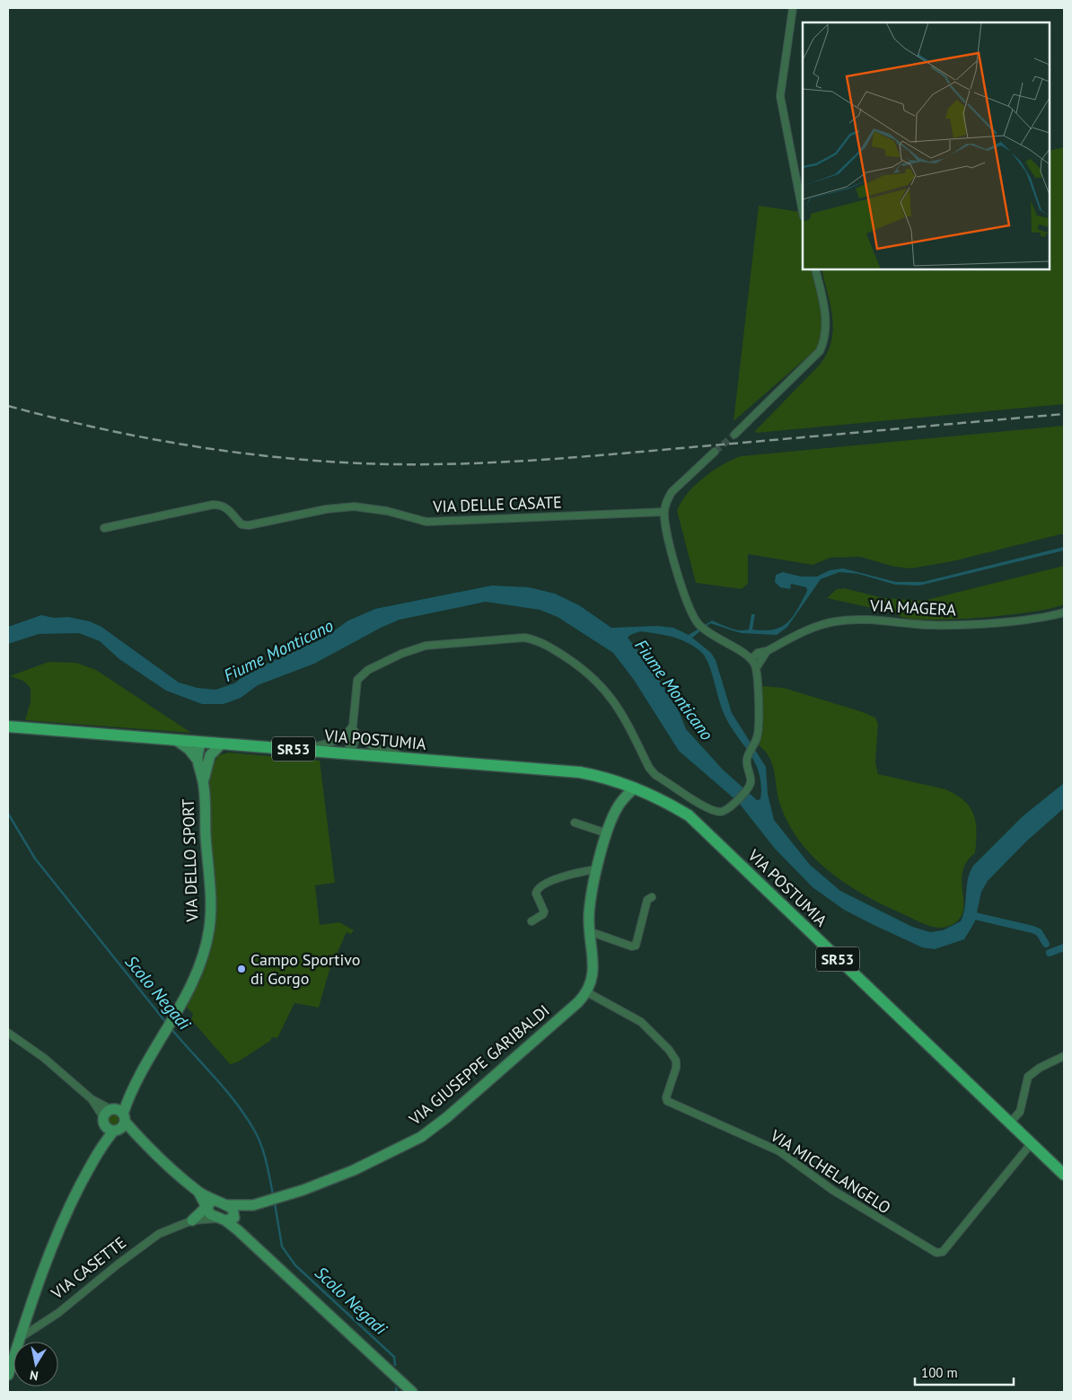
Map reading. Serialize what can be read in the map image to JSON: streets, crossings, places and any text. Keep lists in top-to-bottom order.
{
  "streets": {
    "main road": ["VIA POSTUMIA", "SR53"],
    "street": [
      "VIA DELLE CASATE",
      "VIA MAGERA",
      "VIA DELLO SPORT",
      "VIA GIUSEPPE GARIBALDI",
      "VIA MICHELANGELO",
      "VIA CASETTE"
    ]
  },
  "crossings": [
    ["VIA POSTUMIA", "SR53"],
    ["VIA POSTUMIA", "VIA MICHELANGELO"],
    ["SR53", "VIA MICHELANGELO"],
    ["VIA DELLO SPORT", "VIA CASETTE"],
    ["VIA GIUSEPPE GARIBALDI", "VIA MICHELANGELO"]
  ],
  "water": ["Fiume Monticano", "Scolo Negadi"],
  "places": ["Campo Sportivo di Gorgo"],
  "scale_bar": "100 m",
  "north": "bottom"
}
